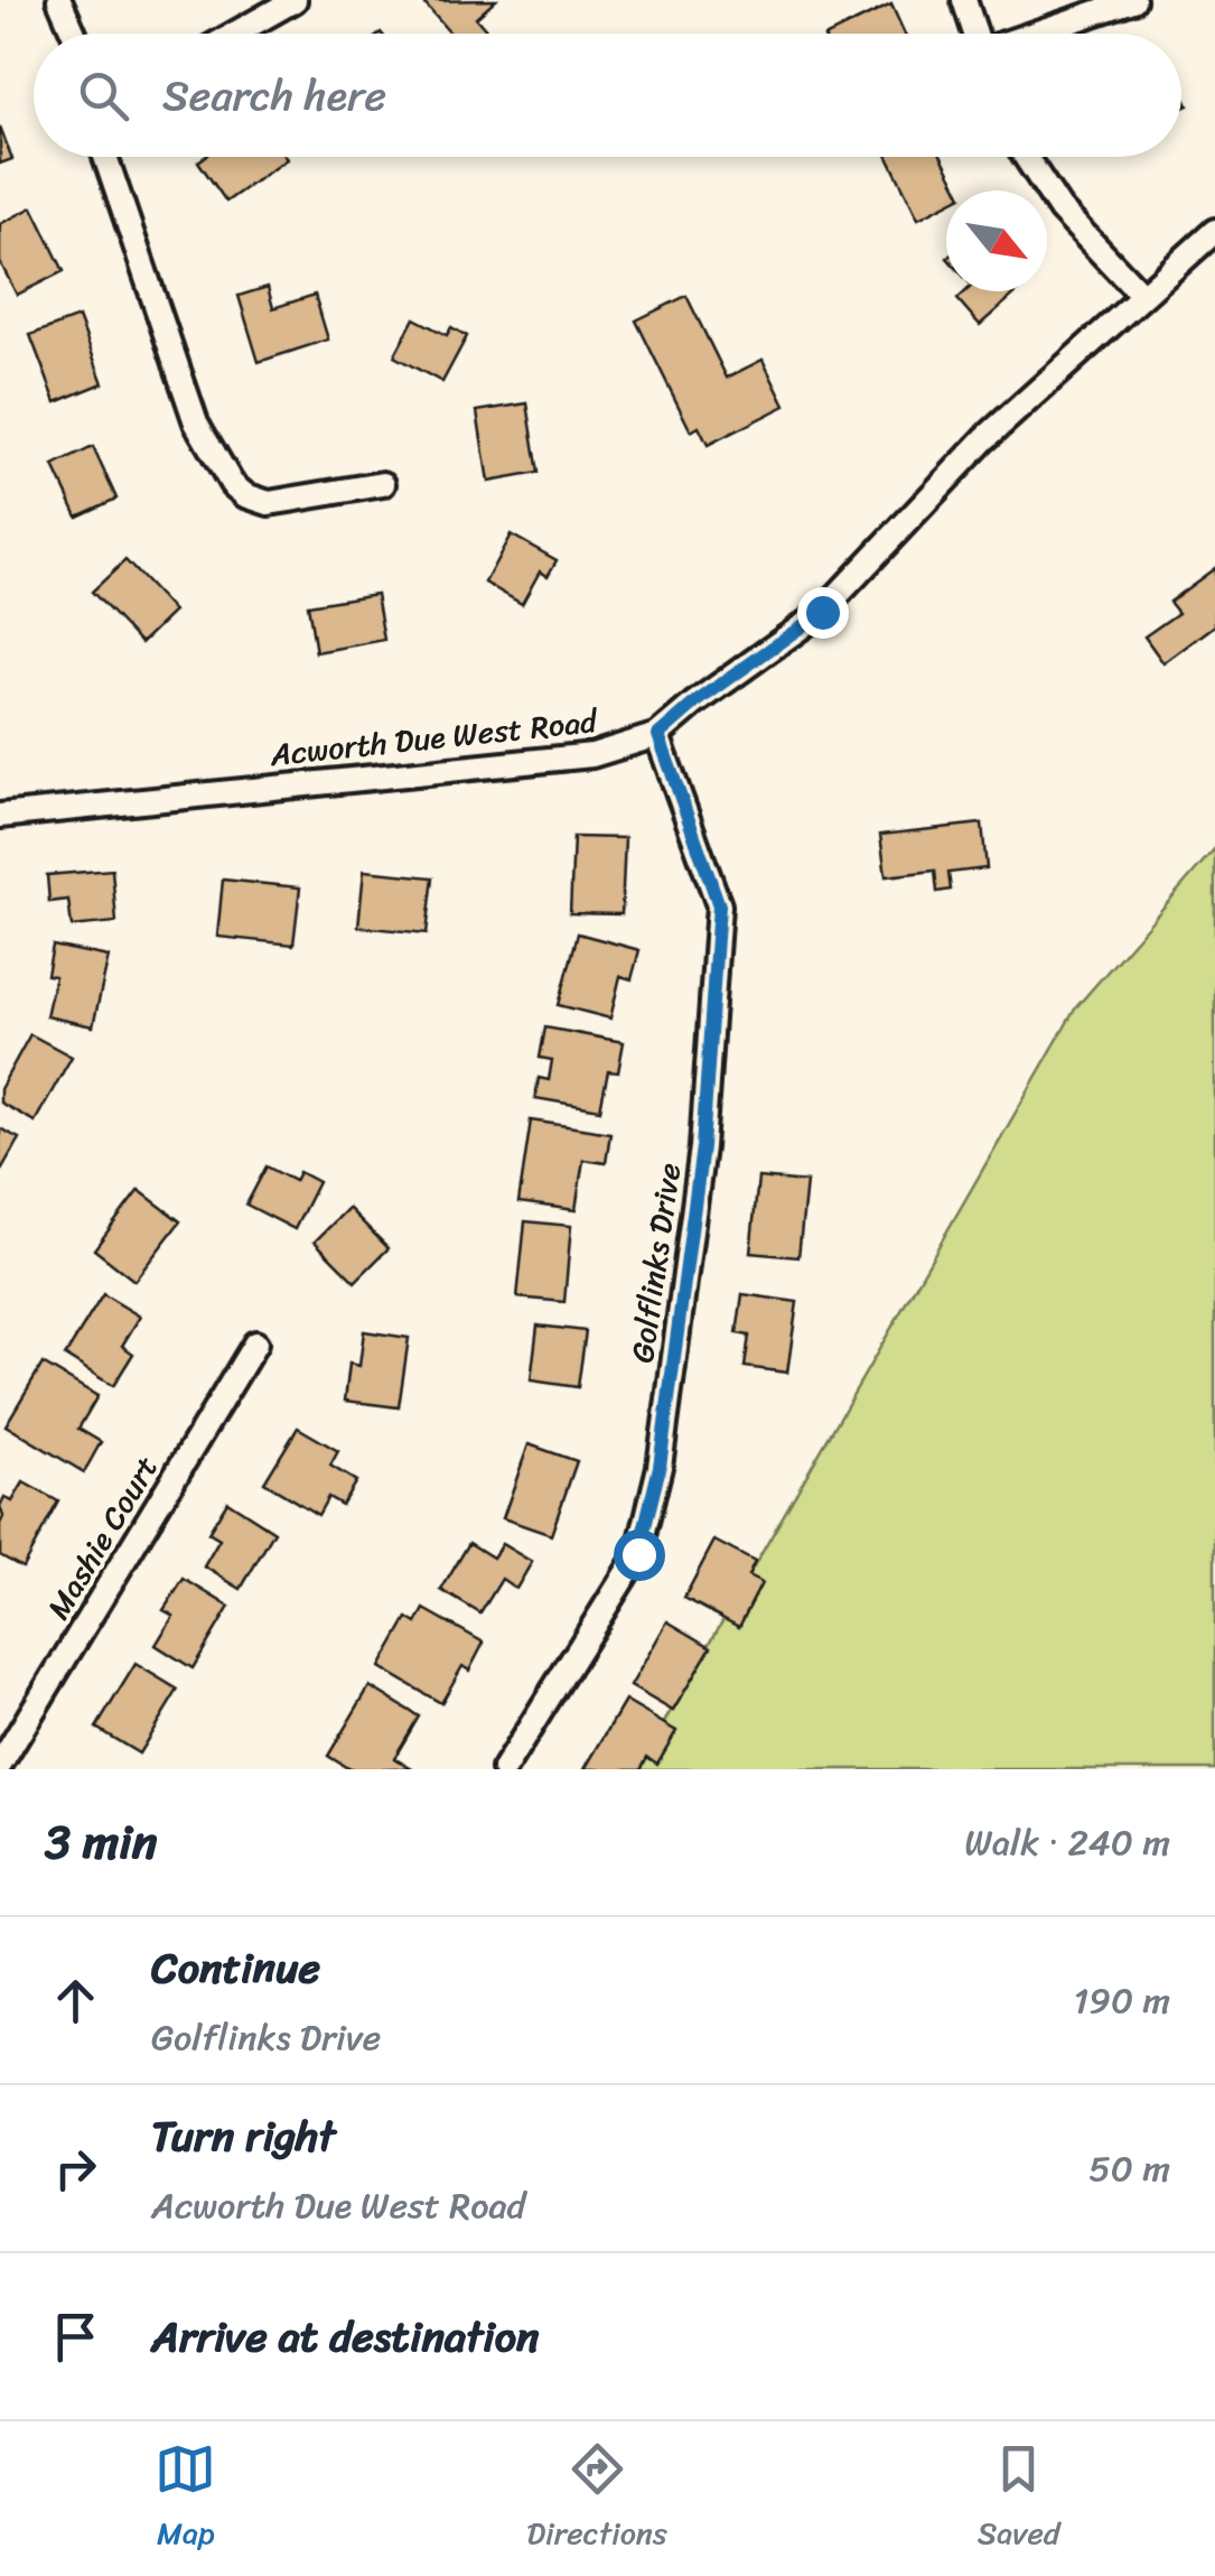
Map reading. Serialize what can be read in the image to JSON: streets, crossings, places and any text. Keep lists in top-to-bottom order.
{
  "streets": {
    "street": ["Acworth Due West Road", "Golflinks Drive", "Mashie Court"]
  },
  "crossings": [
    ["Acworth Due West Road", "Golflinks Drive"]
  ],
  "north": "bottom right",
  "page": {
    "search": "Search here",
    "heading": ["3 min", "Walk · 240 m"],
    "list": [
      ["Continue", "Golflinks Drive", "190 m"],
      ["Turn right", "Acworth Due West Road", "50 m"],
      "Arrive at destination"
    ],
    "nav": ["Map", "Directions", "Saved"]
  }
}
